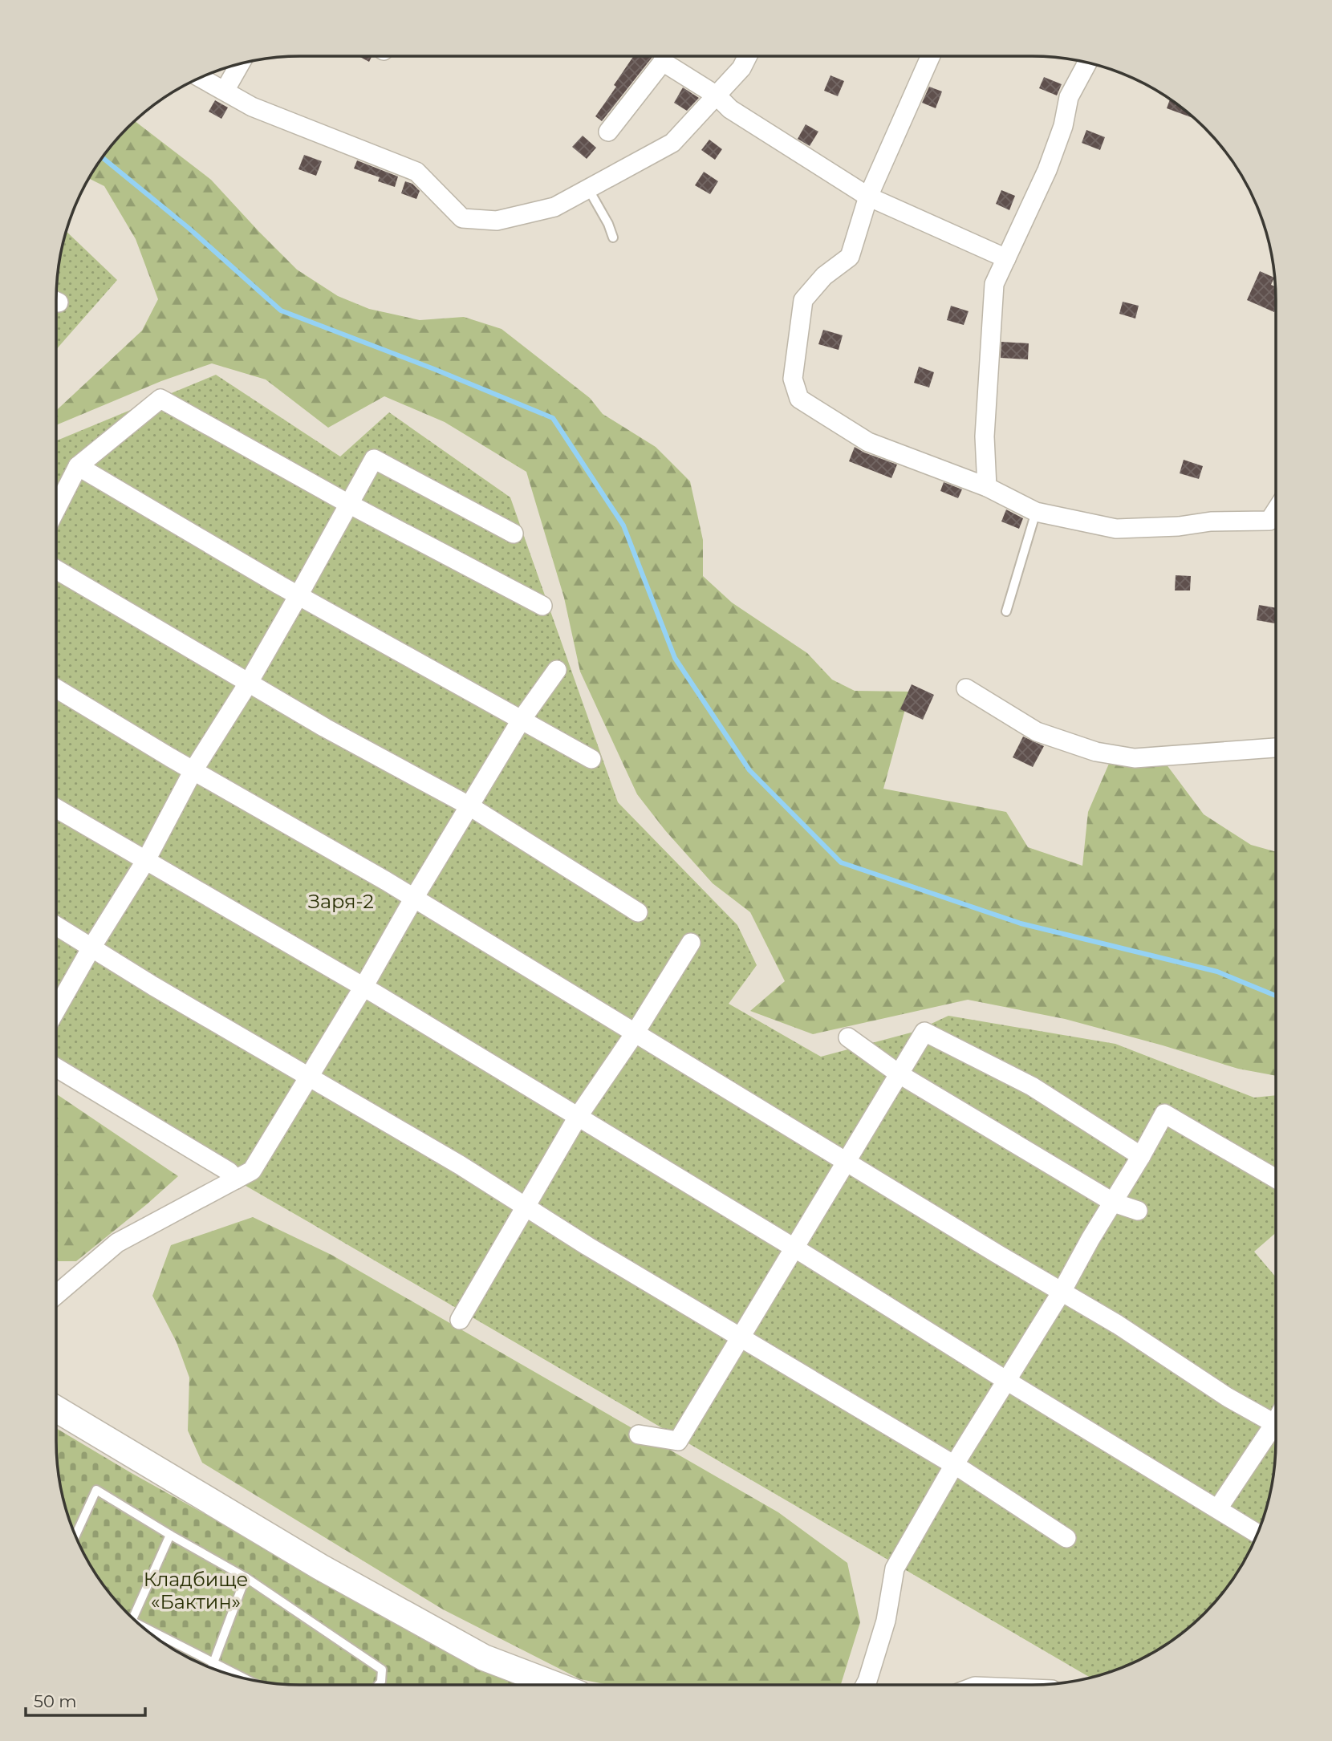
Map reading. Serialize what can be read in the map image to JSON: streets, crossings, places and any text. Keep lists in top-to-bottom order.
{
  "parks": ["Заря-2", "Кладбище «Бактин»"],
  "scale_bar": "50 m"
}
